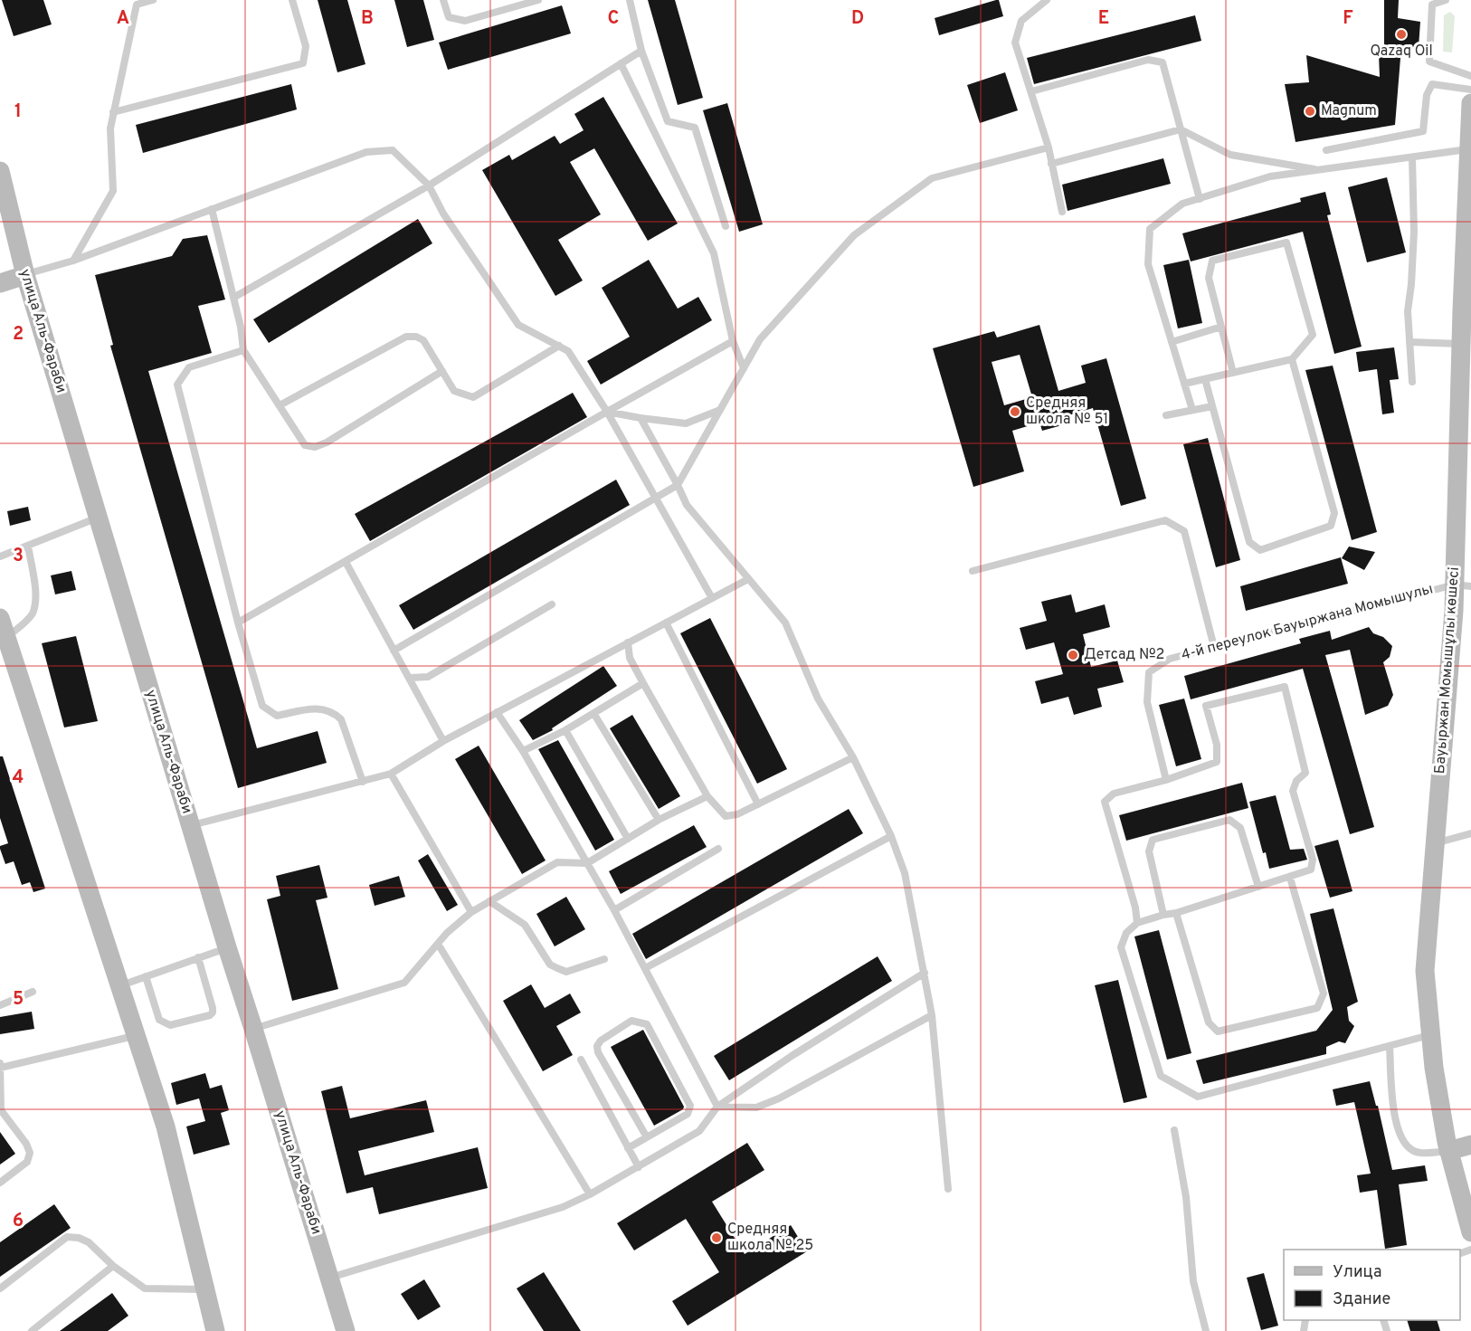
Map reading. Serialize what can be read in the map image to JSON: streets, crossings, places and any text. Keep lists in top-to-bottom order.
{
  "streets": {
    "main road": ["улица Аль-Фараби", "Бауыржан Момышұлы көшесі"],
    "lane": ["4-й переулок Бауыржана Момышулы"]
  },
  "crossings": [
    ["4-й переулок Бауыржана Момышулы", "Бауыржан Момышұлы көшесі"]
  ],
  "places": [
    "Qazaq Oil",
    "Magnum",
    "Средняя школа № 51",
    "Детсад №2",
    "Средняя школа № 25"
  ],
  "legend": ["Улица", "Здание"],
  "grid": {
    "columns": [
      "A",
      "B",
      "C",
      "D",
      "E",
      "F"
    ],
    "rows": [
      "1",
      "2",
      "3",
      "4",
      "5",
      "6"
    ]
  }
}
